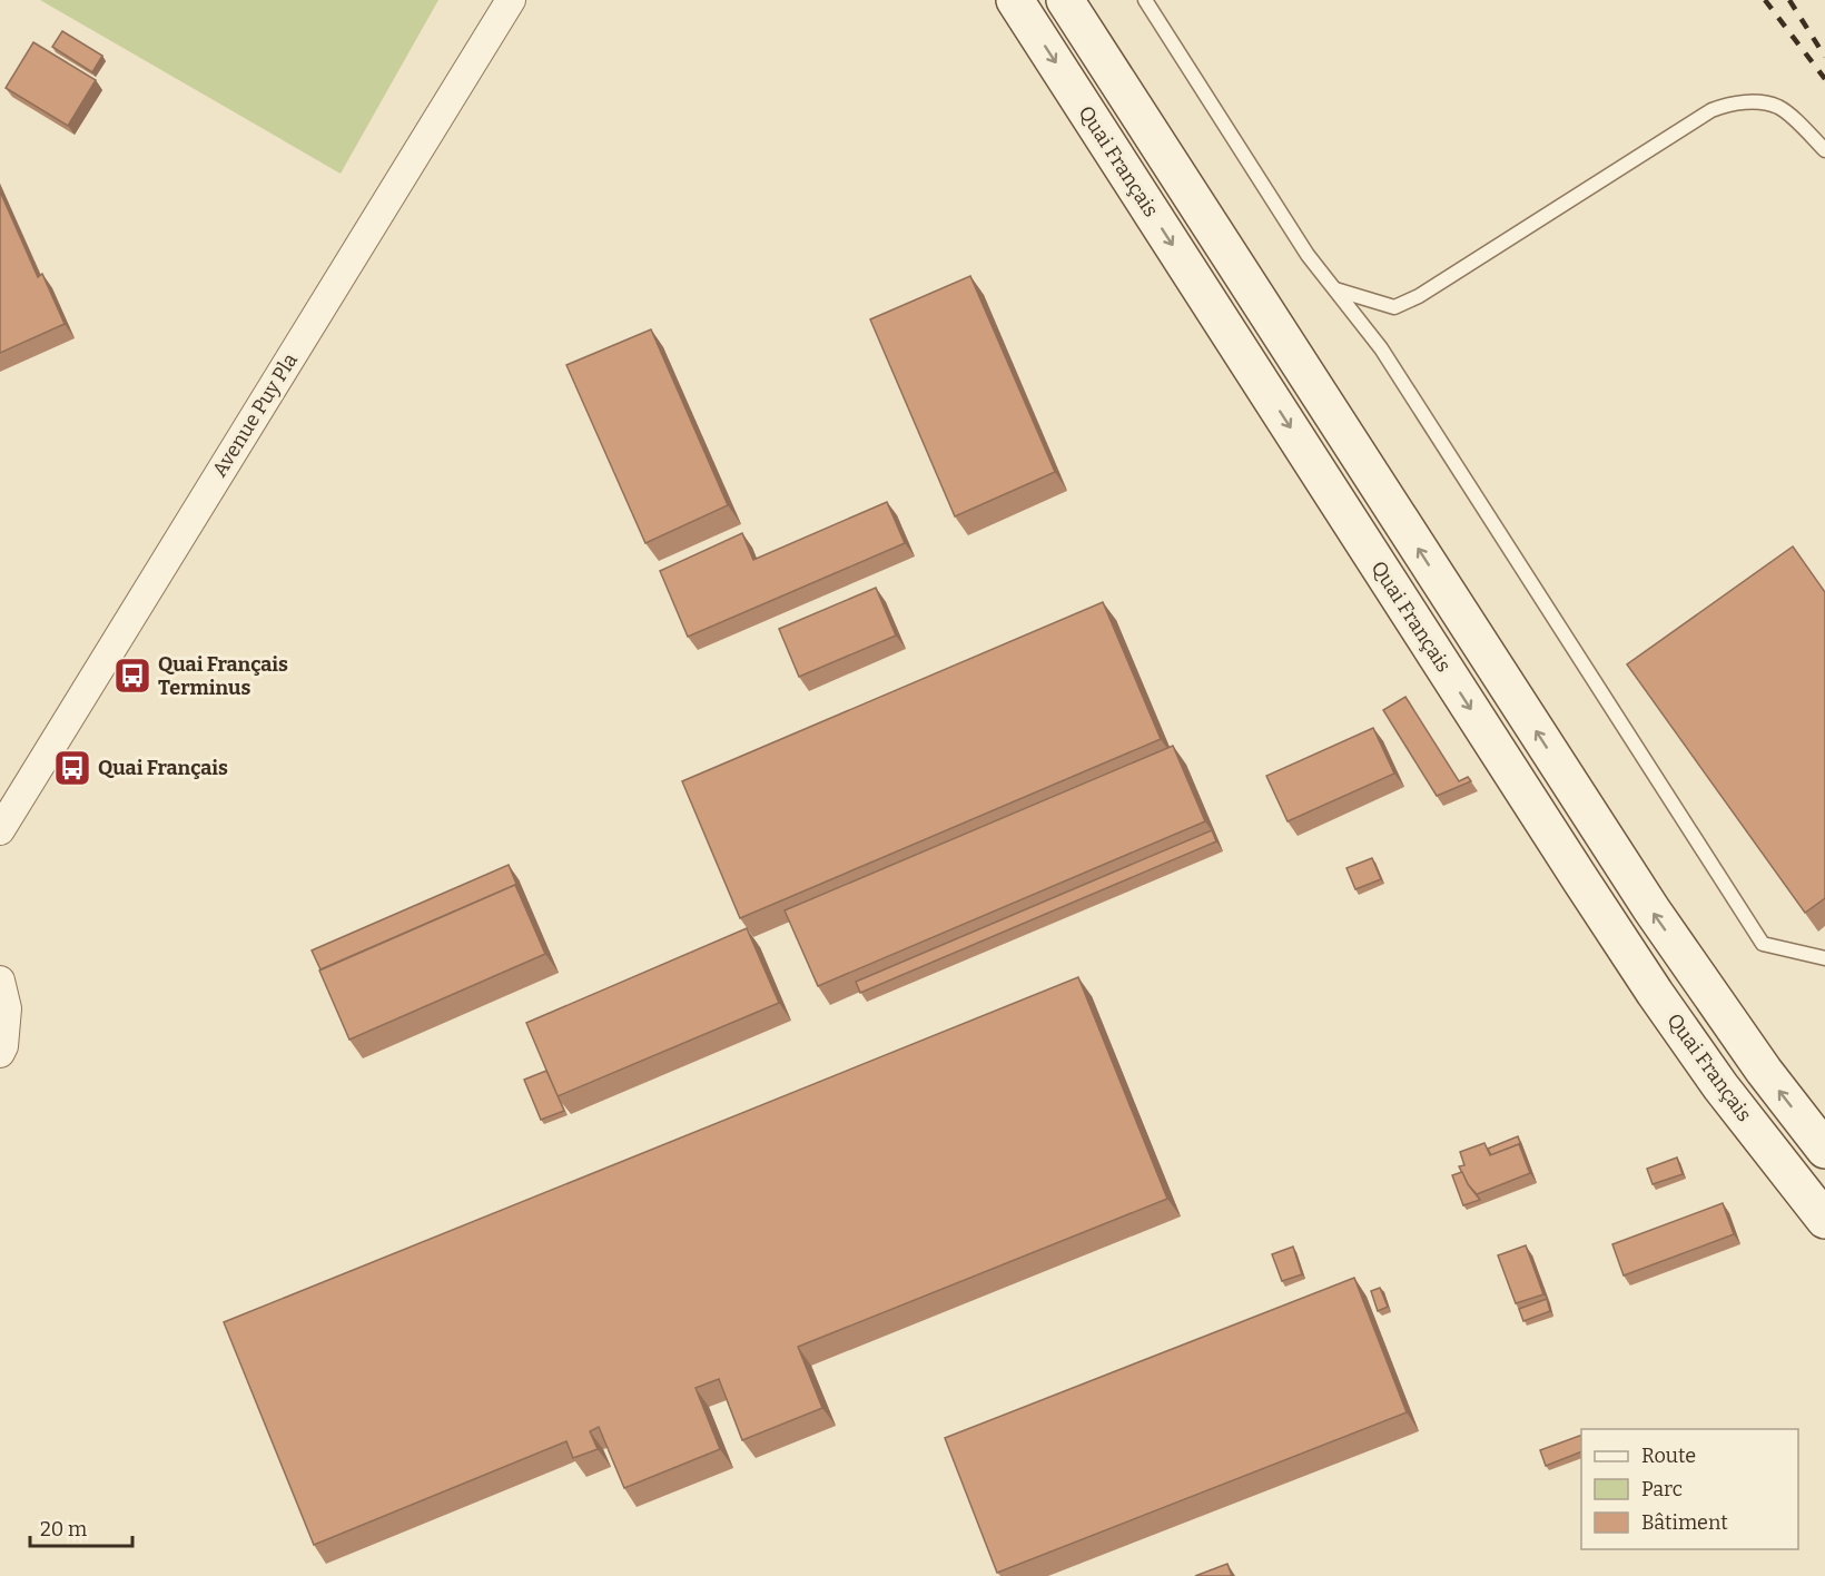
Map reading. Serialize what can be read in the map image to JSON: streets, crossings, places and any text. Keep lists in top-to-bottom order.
{
  "streets": {
    "main road": ["Quai Français"],
    "street": ["Avenue Puy Pla"]
  },
  "places": {
    "bus stop": ["Quai Français Terminus", "Quai Français"]
  },
  "legend": ["Route", "Parc", "Bâtiment"],
  "scale_bar": "20 m"
}
